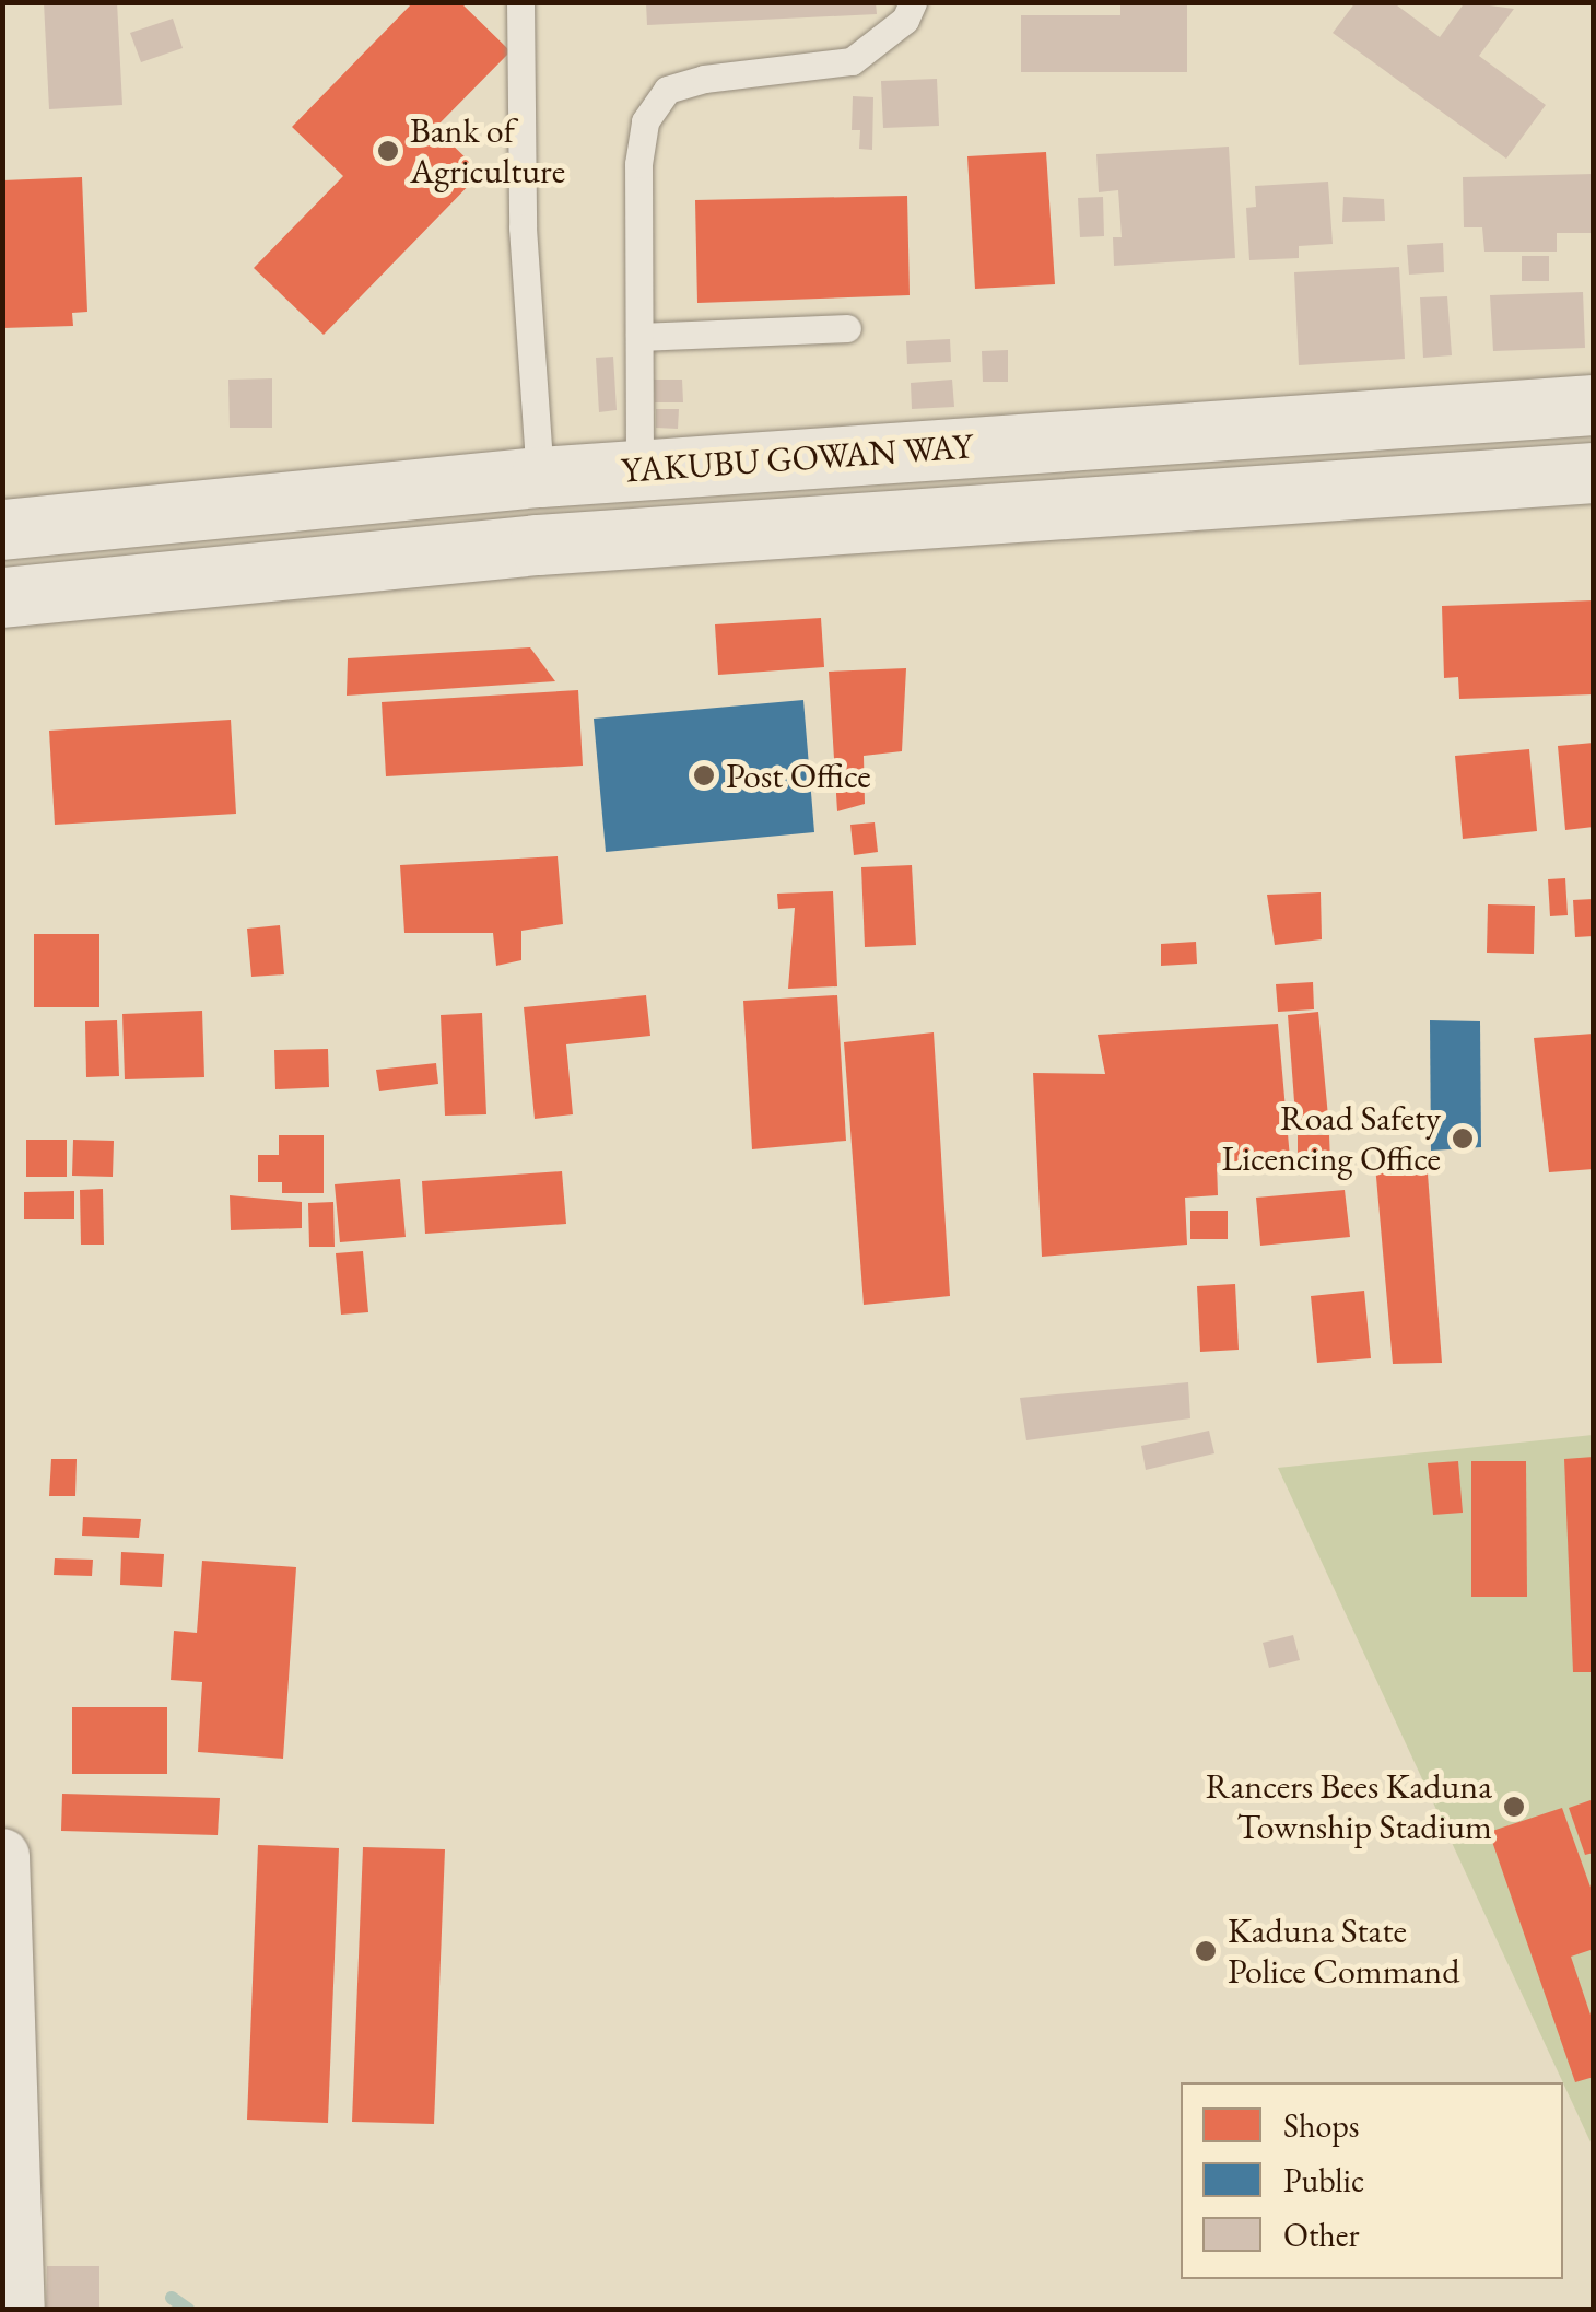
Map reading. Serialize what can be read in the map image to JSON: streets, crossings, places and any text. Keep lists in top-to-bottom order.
{
  "streets": {
    "street": ["YAKUBU GOWAN WAY"]
  },
  "places": [
    "Bank of Agriculture",
    "Post Office",
    "Road Safety Licencing Office",
    "Rancers Bees Kaduna Township Stadium",
    "Kaduna State Police Command"
  ],
  "legend": ["Shops", "Public", "Other"]
}
